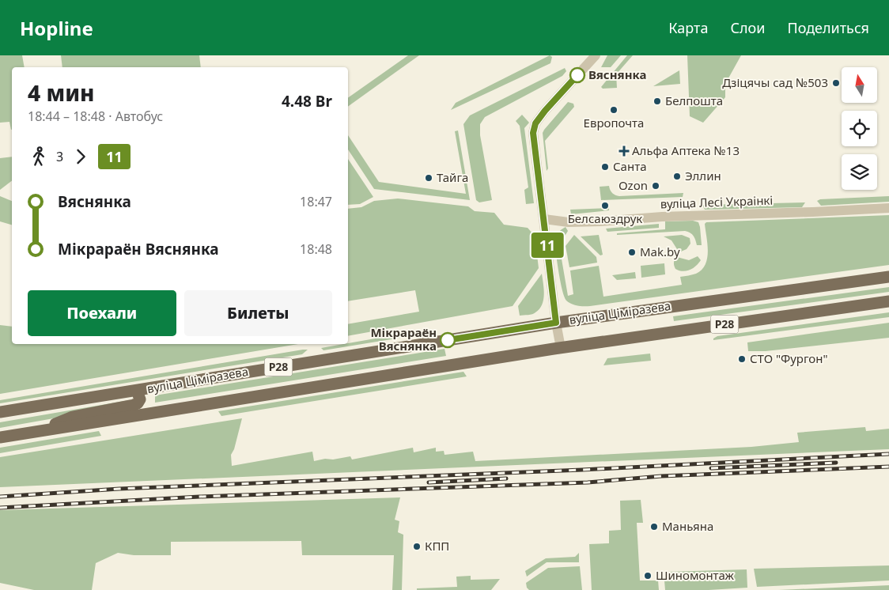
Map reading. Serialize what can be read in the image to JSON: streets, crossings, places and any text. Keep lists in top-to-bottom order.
{
  "streets": {
    "main road": ["вуліца Ціміразева", "Р28"],
    "street": ["вуліца Лесі Украінкі"]
  },
  "places": {
    "other": [
      "Вяснянка",
      "Дзіцячы сад №503",
      "Белпошта",
      "Европочта",
      "Санта",
      "Эллин",
      "Тайга",
      "Ozon",
      "Белсаюздрук",
      "Mak.by",
      "Мікрараён Вяснянка",
      "СТО \"Фургон\"",
      "Маньяна",
      "КПП",
      "Шиномонтаж"
    ],
    "health": ["Альфа Аптека №13"]
  },
  "lines": ["bus line 11"],
  "north": "top",
  "page": {
    "header": "Hopline",
    "nav": ["Карта", "Слои", "Поделиться"],
    "on_map": "11",
    "heading": ["4 мин", "18:44 – 18:48 · Автобус", "4.48 Br"],
    "legs": ["3", "11"],
    "list": [
      {
        "name": "Вяснянка",
        "value": "18:47"
      },
      {
        "name": "Мікрараён Вяснянка",
        "value": "18:48"
      }
    ],
    "buttons": ["Поехали", "Билеты"]
  }
}
